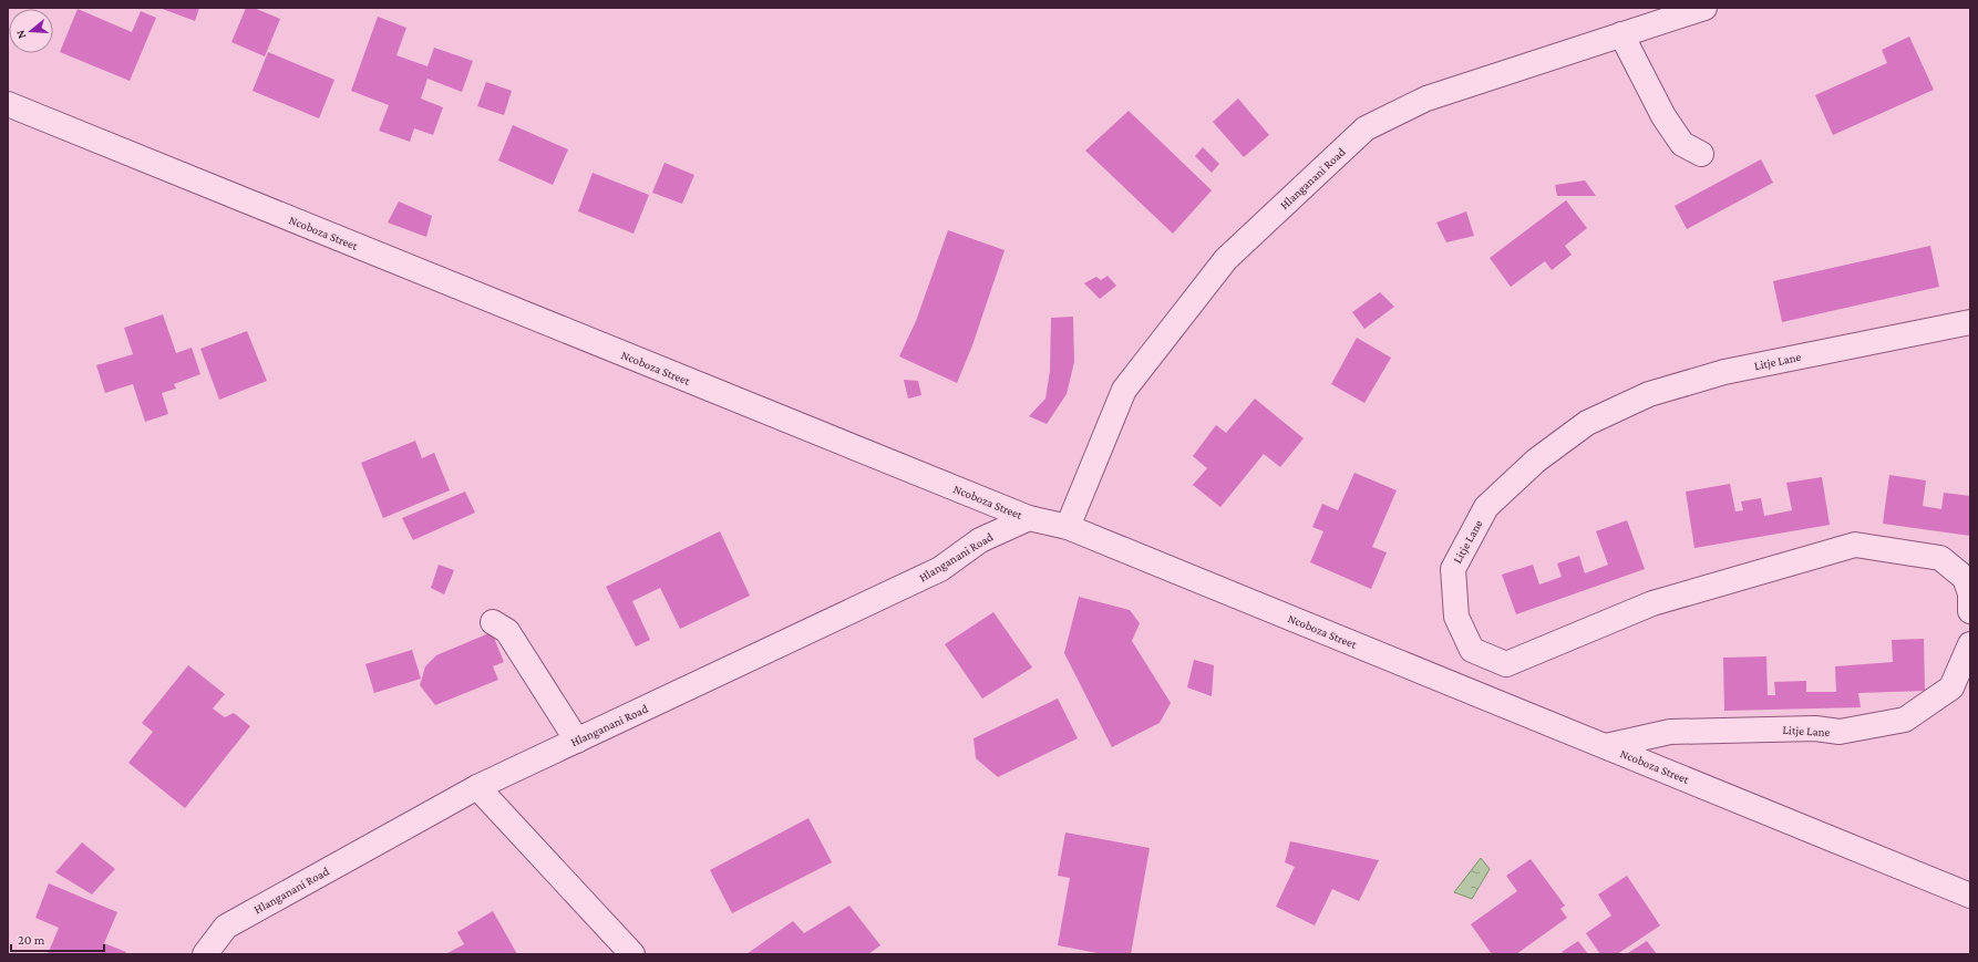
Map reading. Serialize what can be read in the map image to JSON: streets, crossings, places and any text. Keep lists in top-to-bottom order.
{
  "streets": {
    "street": ["Hlanganani Road", "Ncoboza Street", "Litje Lane"]
  },
  "crossings": [
    ["Hlanganani Road", "Ncoboza Street"],
    ["Ncoboza Street", "Litje Lane"]
  ],
  "scale_bar": "20 m",
  "north": "left"
}
